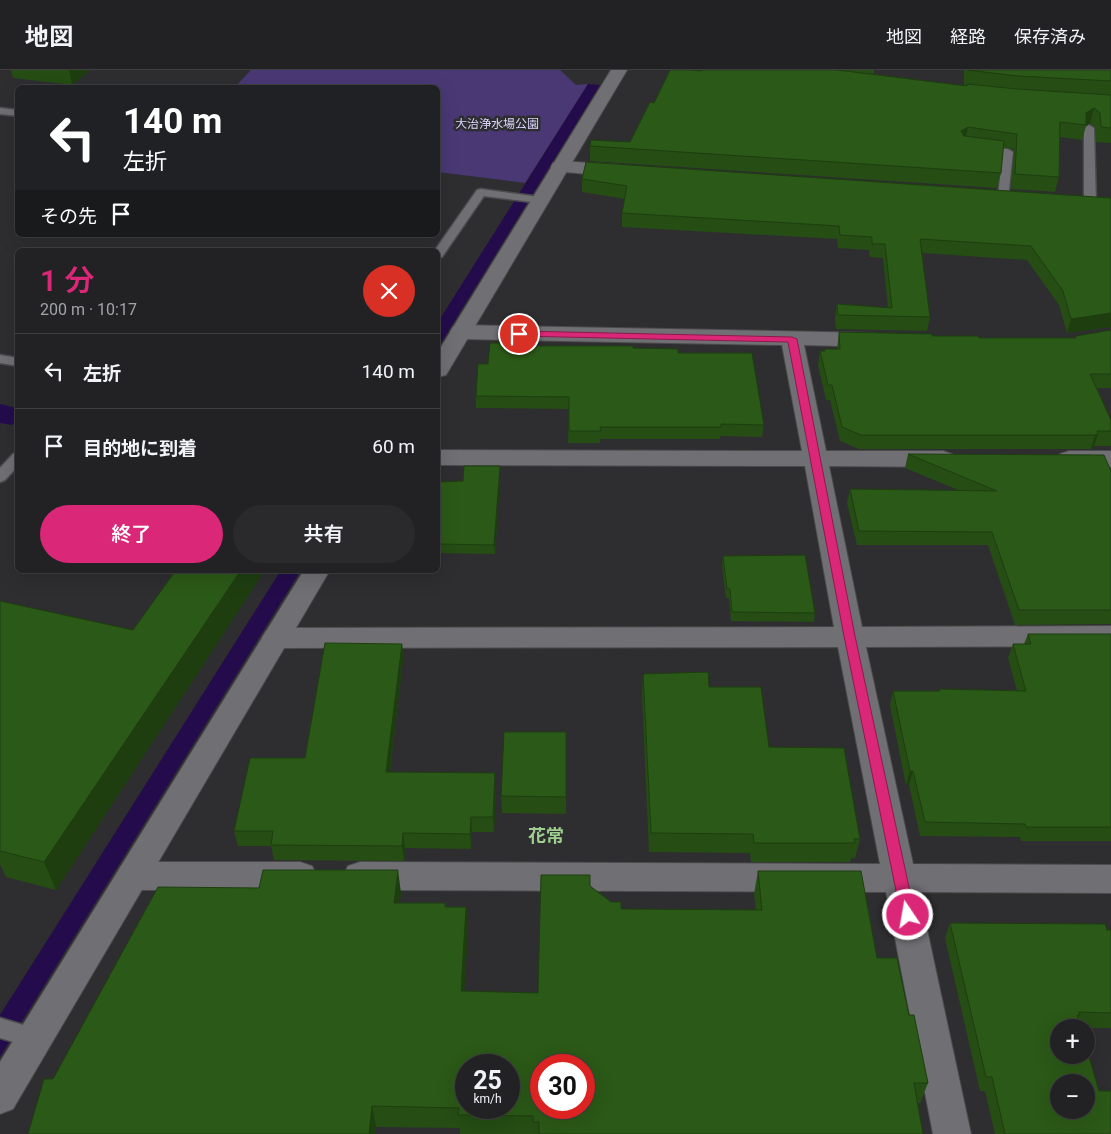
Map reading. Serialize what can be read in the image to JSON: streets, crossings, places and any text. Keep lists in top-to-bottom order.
{
  "districts": ["花常"],
  "parks": ["大治浄水場公園"],
  "page": {
    "header": "地図",
    "nav": ["地図", "経路", "保存済み"],
    "turn": ["140 m", "左折"],
    "then": "その先",
    "heading": ["1 分", "200 m · 10:17"],
    "list": [
      {
        "name": "左折",
        "value": "140 m"
      },
      {
        "name": "目的地に到着",
        "value": "60 m"
      }
    ],
    "buttons": ["終了", "共有"],
    "map_buttons": ["+", "−"],
    "speed": "25 km/h",
    "limit": "30"
  }
}
